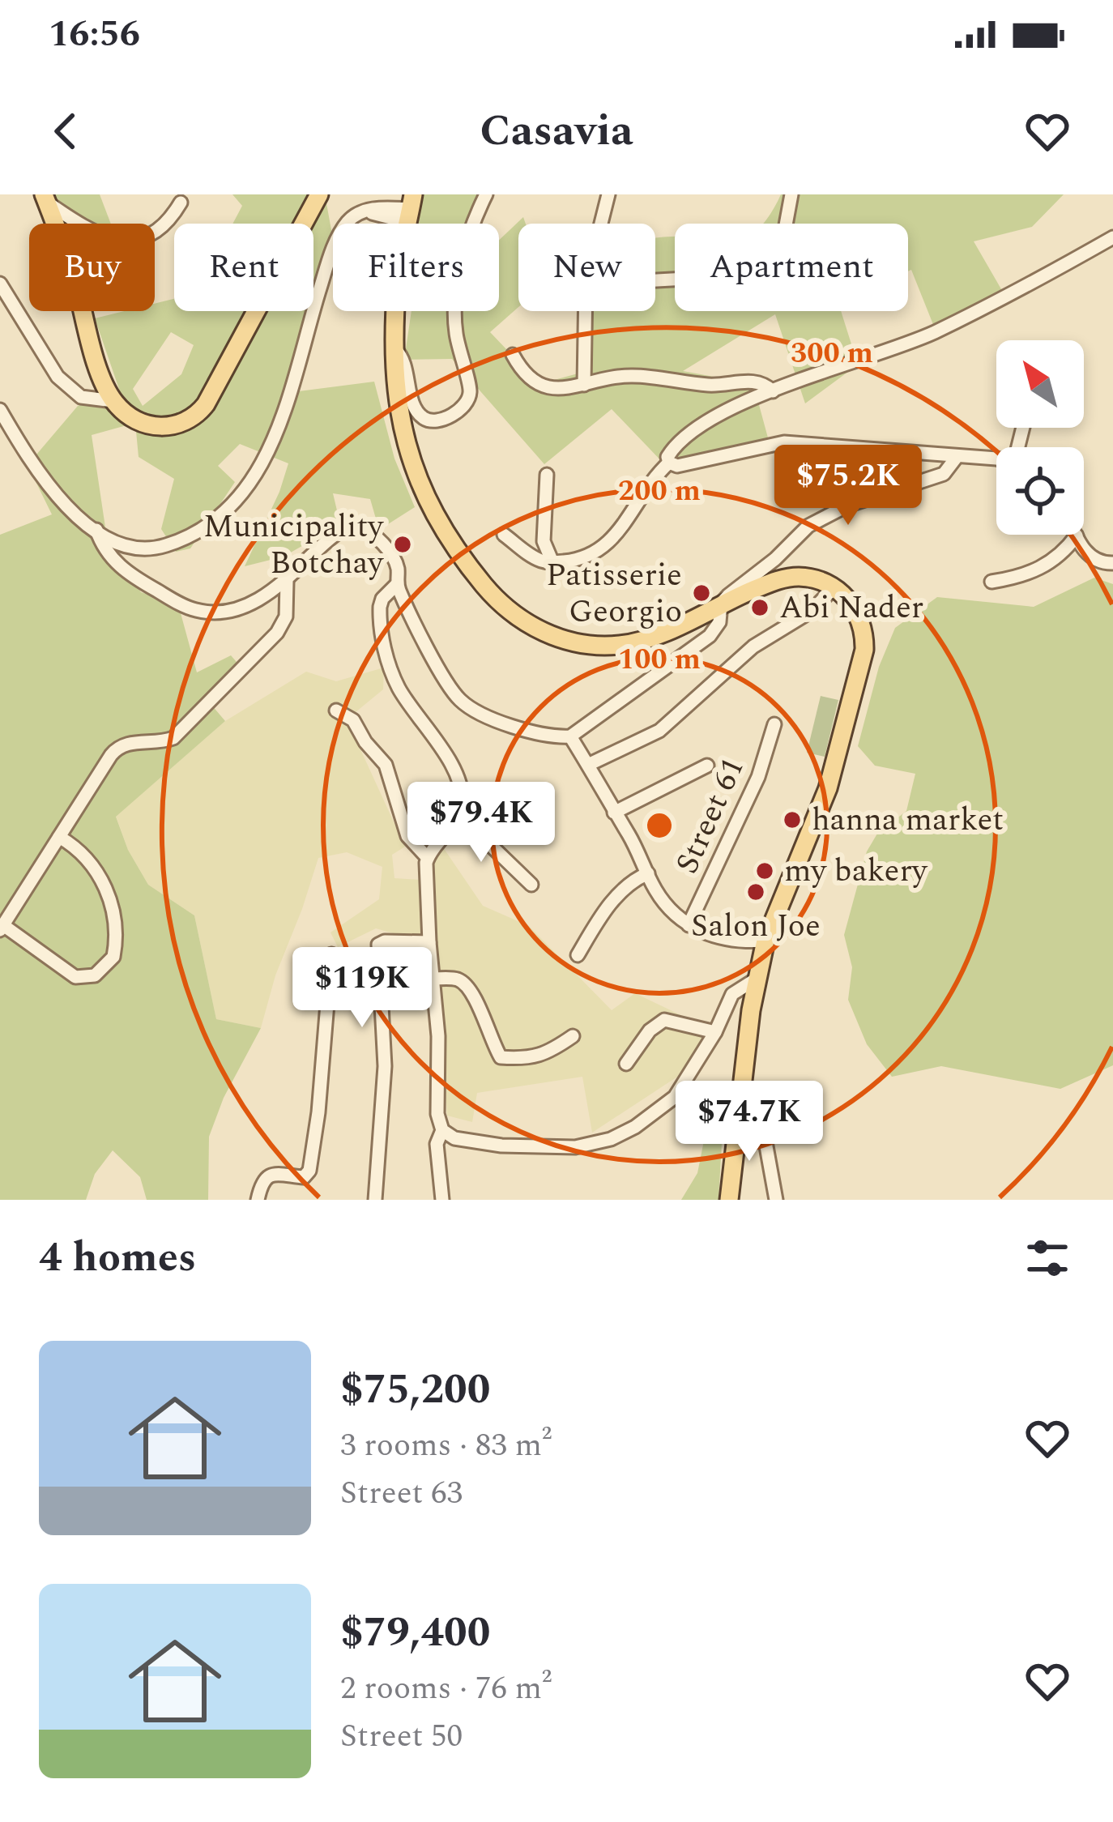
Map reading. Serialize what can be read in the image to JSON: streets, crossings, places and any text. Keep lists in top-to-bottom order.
{
  "streets": {
    "street": ["Street 61"]
  },
  "places": [
    "Municipality Botchay",
    "Patisserie Georgio",
    "Abi Nader",
    "hanna market",
    "my bakery",
    "Salon Joe"
  ],
  "north": "top left",
  "page": {
    "status": "16:56",
    "header": "Casavia",
    "chip": [
      "Buy",
      "Rent",
      "Filters",
      "New",
      "Apartment"
    ],
    "price": [
      "$75.2K",
      "$79.4K",
      "$119K",
      "$74.7K"
    ],
    "heading": "4 homes",
    "list": [
      {
        "name": "$75,200",
        "note": "3 rooms · 83 m² · Street 63"
      },
      {
        "name": "$79,400",
        "note": "2 rooms · 76 m² · Street 50"
      }
    ]
  },
  "rings": ["300 m", "200 m", "100 m"]
}
